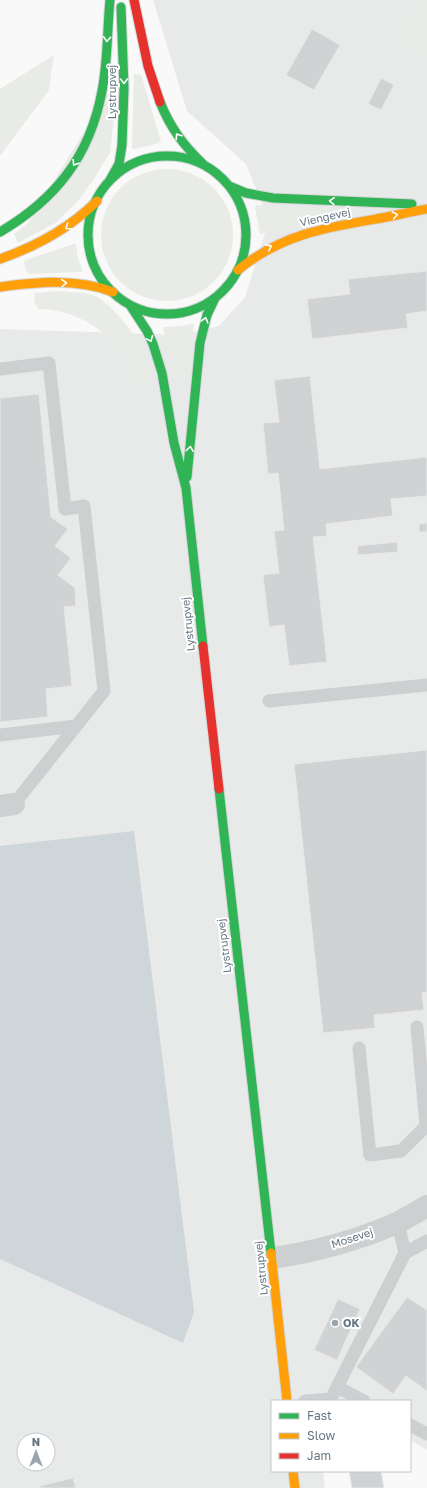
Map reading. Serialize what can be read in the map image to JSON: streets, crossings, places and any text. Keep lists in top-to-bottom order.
{
  "streets": {
    "street": ["Lystrupvej", "Viengevej", "Mosevej"]
  },
  "crossings": [
    ["Lystrupvej", "Mosevej"]
  ],
  "places": ["OK"],
  "legend": ["Fast", "Slow", "Jam"],
  "north": "top"
}
